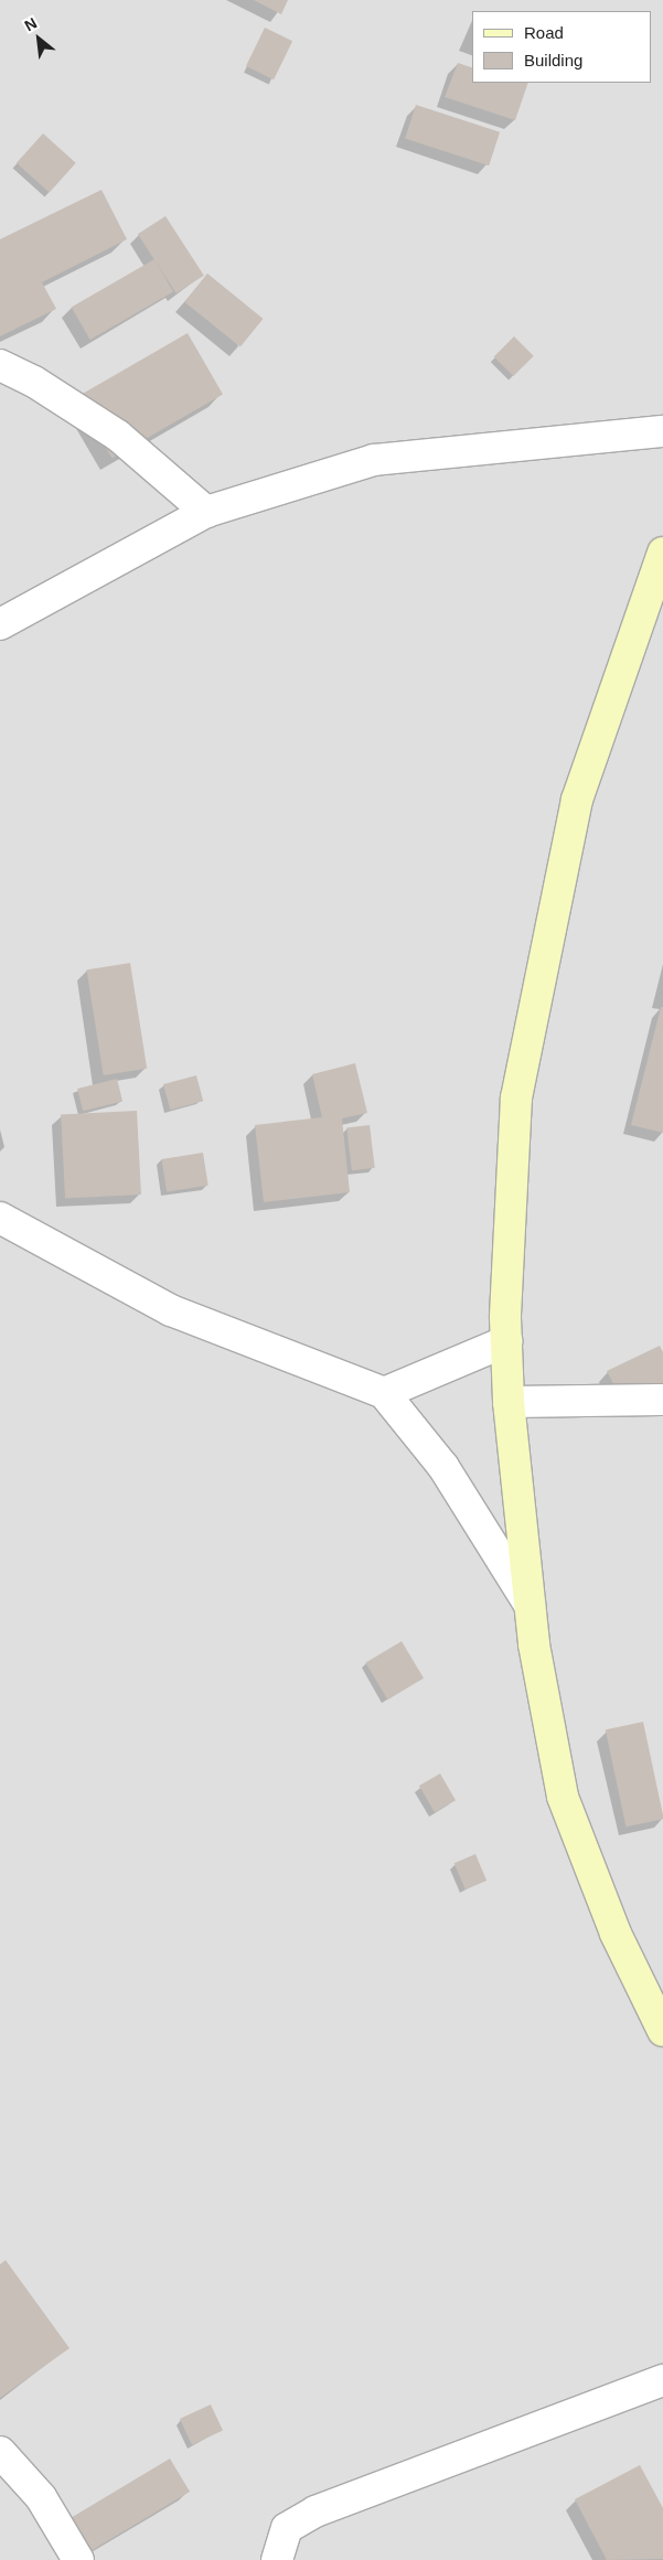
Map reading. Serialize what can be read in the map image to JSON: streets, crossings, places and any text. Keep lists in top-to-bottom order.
{
  "legend": ["Road", "Building"],
  "north": "top left"
}
